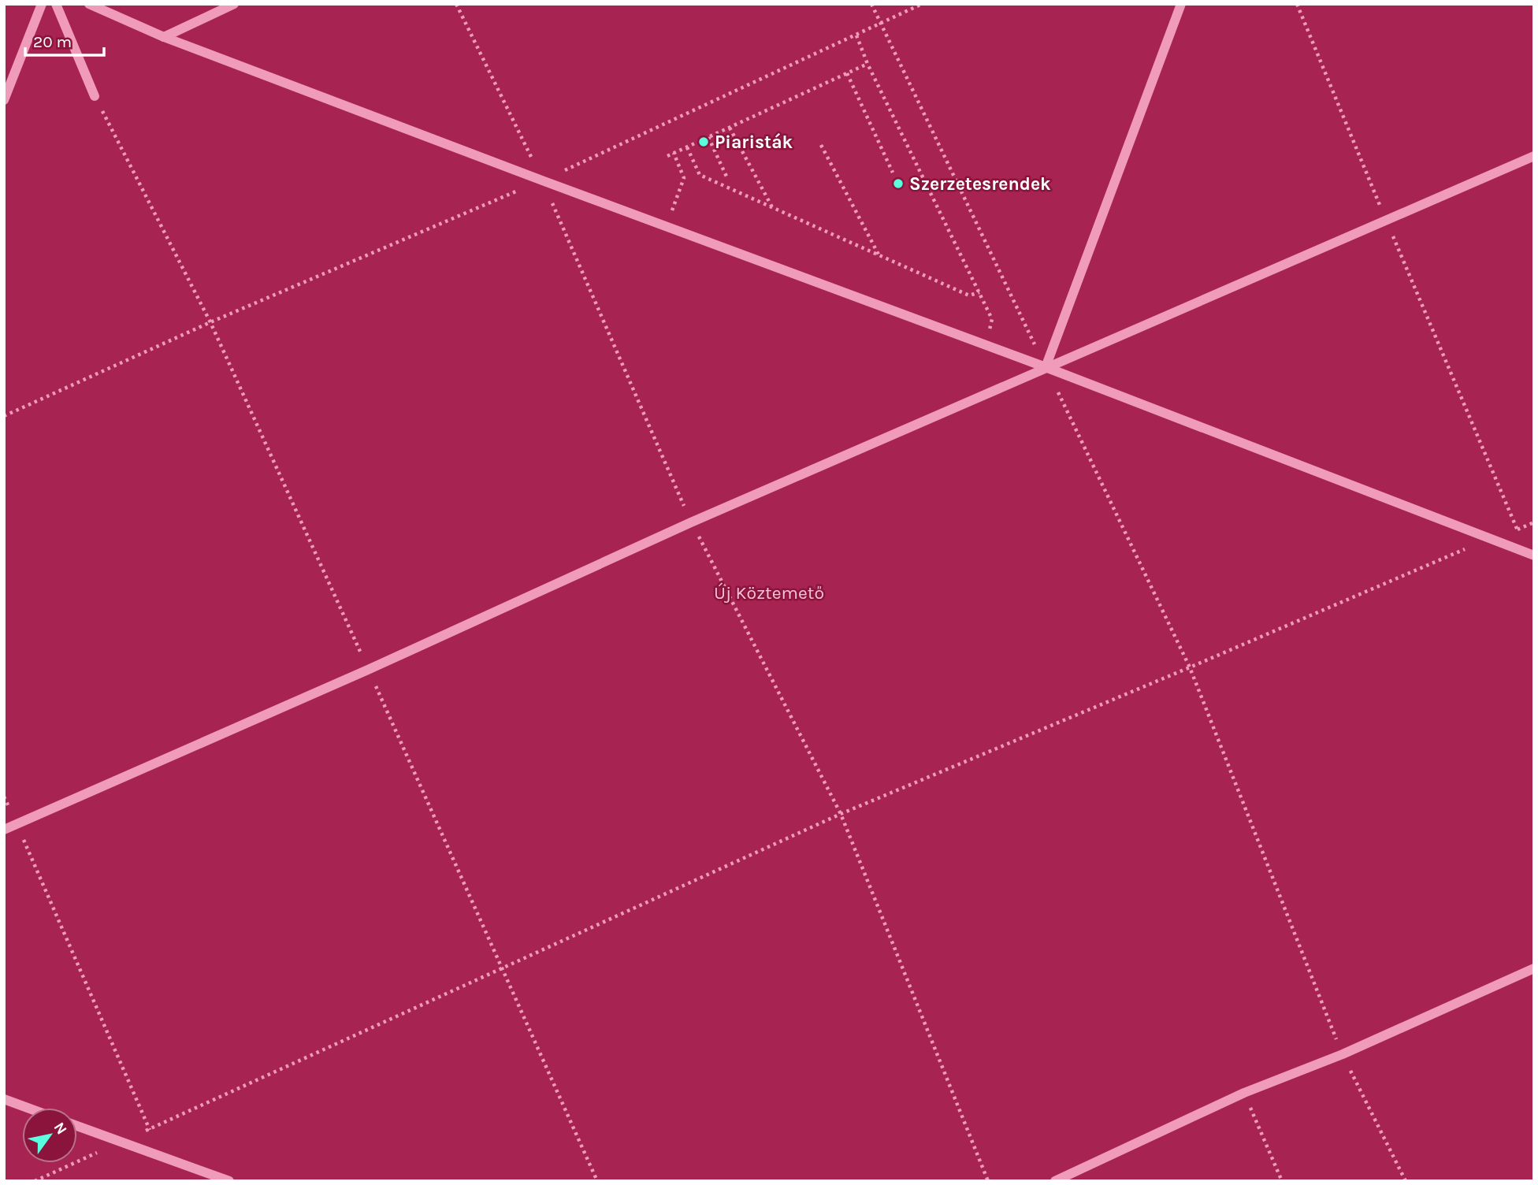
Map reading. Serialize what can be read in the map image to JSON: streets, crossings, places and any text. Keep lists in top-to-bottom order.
{
  "parks": ["Új Köztemető"],
  "places": ["Piaristák", "Szerzetesrendek"],
  "scale_bar": "20 m",
  "north": "top right"
}
